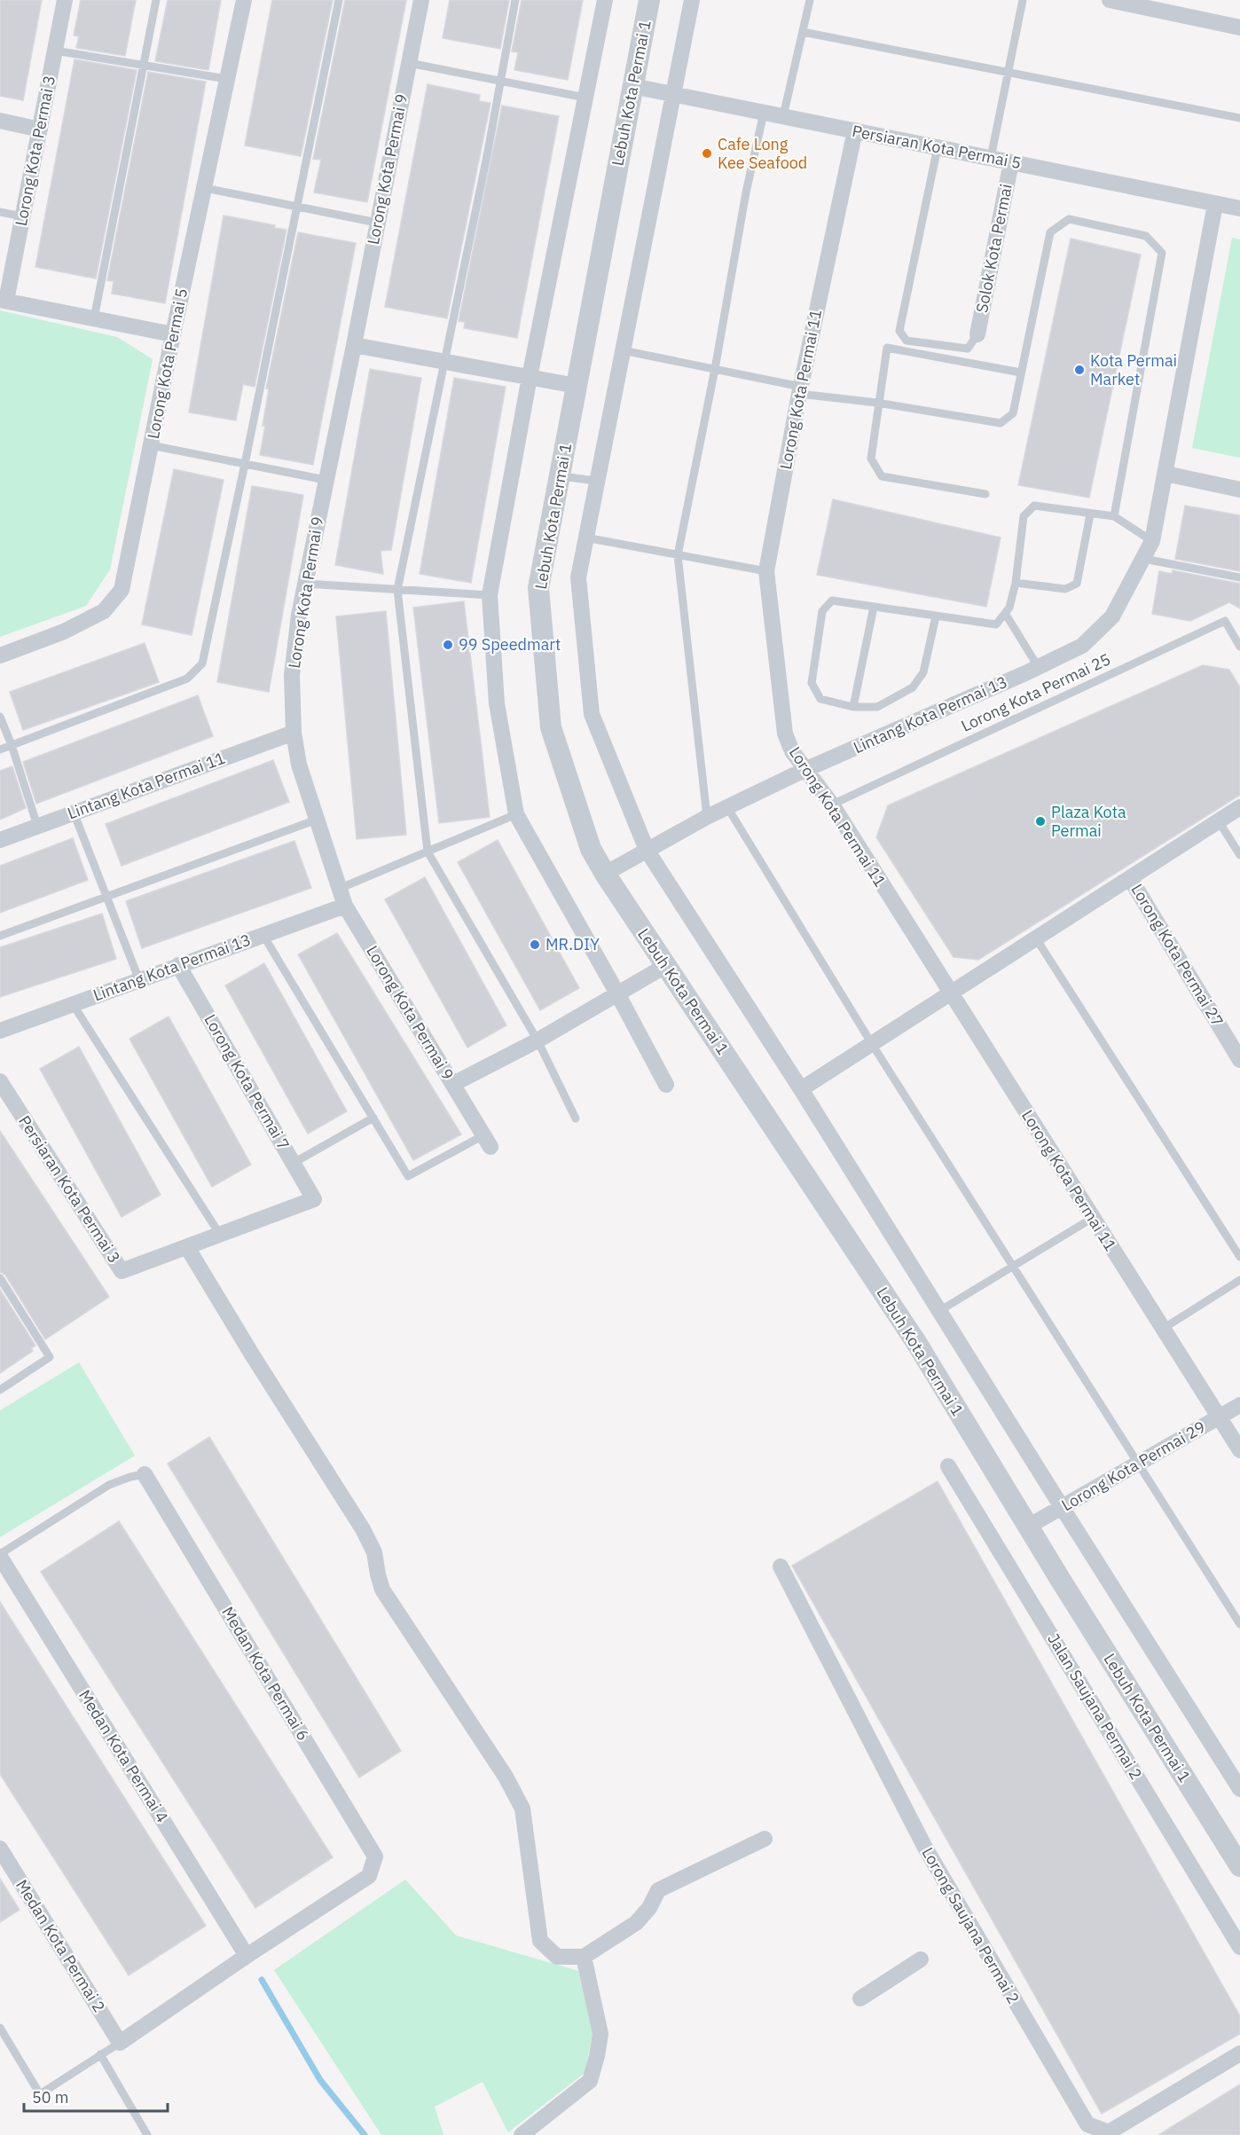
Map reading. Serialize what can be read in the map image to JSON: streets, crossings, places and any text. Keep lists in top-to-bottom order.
{
  "streets": {
    "street": [
      "Lebuh Kota Permai 1",
      "Persiaran Kota Permai 5",
      "Lorong Kota Permai 3",
      "Lorong Kota Permai 9",
      "Solok Kota Permai",
      "Lorong Kota Permai 5",
      "Lorong Kota Permai 11",
      "Lintang Kota Permai 13",
      "Lintang Kota Permai 11",
      "Lorong Kota Permai 27",
      "Lorong Kota Permai 7",
      "Persiaran Kota Permai 3",
      "Lorong Kota Permai 29",
      "Medan Kota Permai 6",
      "Jalan Saujana Permai 2",
      "Medan Kota Permai 4",
      "Lorong Saujana Permai 2",
      "Medan Kota Permai 2"
    ],
    "lane": ["Lorong Kota Permai 25"]
  },
  "crossings": [
    ["Lebuh Kota Permai 1", "Persiaran Kota Permai 5"],
    ["Lebuh Kota Permai 1", "Lintang Kota Permai 13"],
    ["Lebuh Kota Permai 1", "Lorong Kota Permai 29"],
    ["Persiaran Kota Permai 5", "Solok Kota Permai"],
    ["Persiaran Kota Permai 5", "Lorong Kota Permai 11"],
    ["Persiaran Kota Permai 5", "Lintang Kota Permai 13"],
    ["Lorong Kota Permai 9", "Lintang Kota Permai 13"],
    ["Lorong Kota Permai 9", "Lintang Kota Permai 11"],
    ["Lorong Kota Permai 11", "Lorong Kota Permai 25"],
    ["Lorong Kota Permai 11", "Lintang Kota Permai 13"],
    ["Lorong Kota Permai 11", "Lorong Kota Permai 29"],
    ["Lintang Kota Permai 13", "Lorong Kota Permai 7"],
    ["Medan Kota Permai 6", "Medan Kota Permai 4"]
  ],
  "places": [
    "Cafe Long Kee Seafood",
    "Kota Permai Market",
    "99 Speedmart",
    "Plaza Kota Permai",
    "MR.DIY"
  ],
  "scale_bar": "50 m"
}
